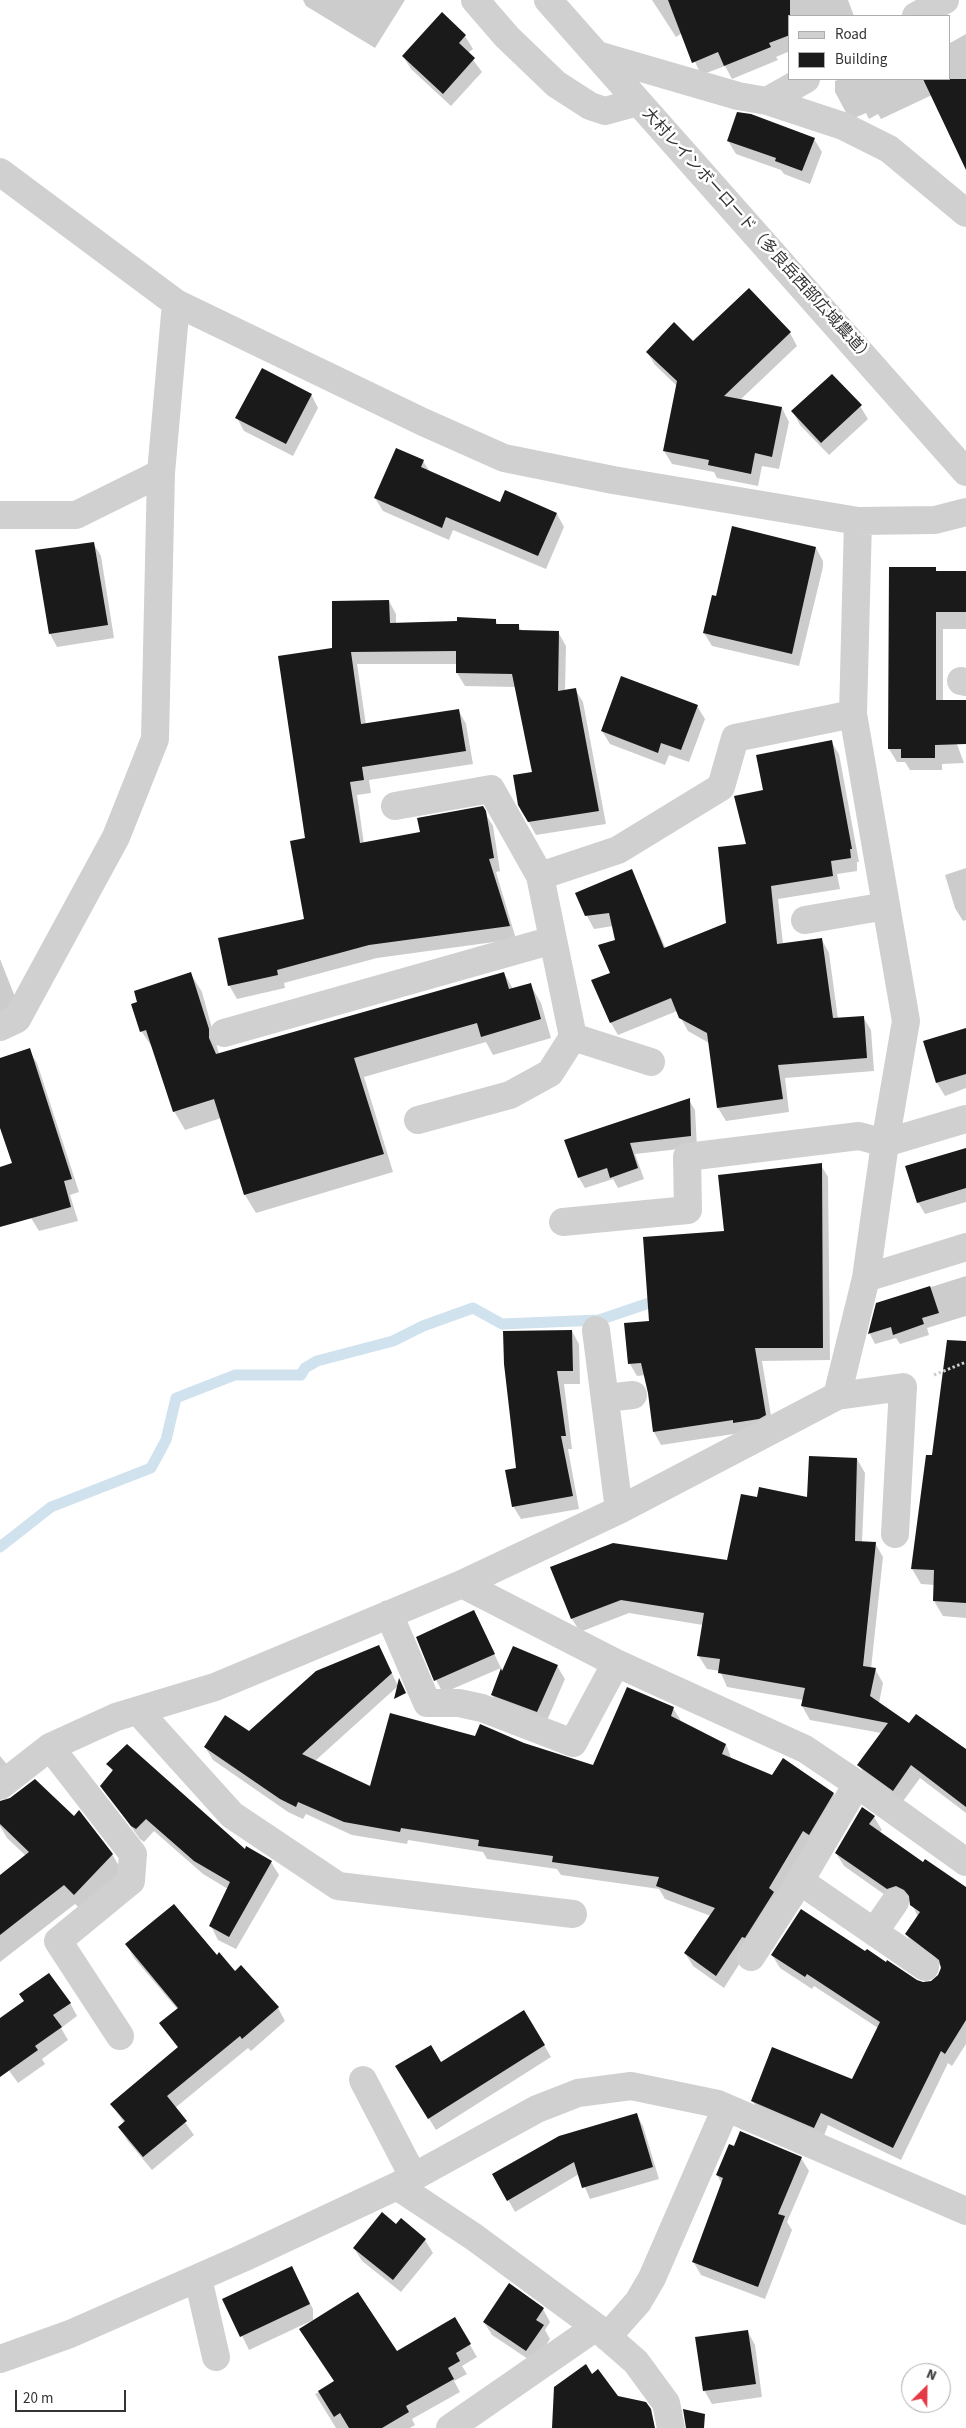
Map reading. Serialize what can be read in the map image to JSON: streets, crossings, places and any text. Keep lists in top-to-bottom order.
{
  "streets": {
    "street": ["大村レインボーロード（多良岳西部広域農道）"]
  },
  "legend": ["Road", "Building"],
  "scale_bar": "20 m",
  "north": "top right"
}
